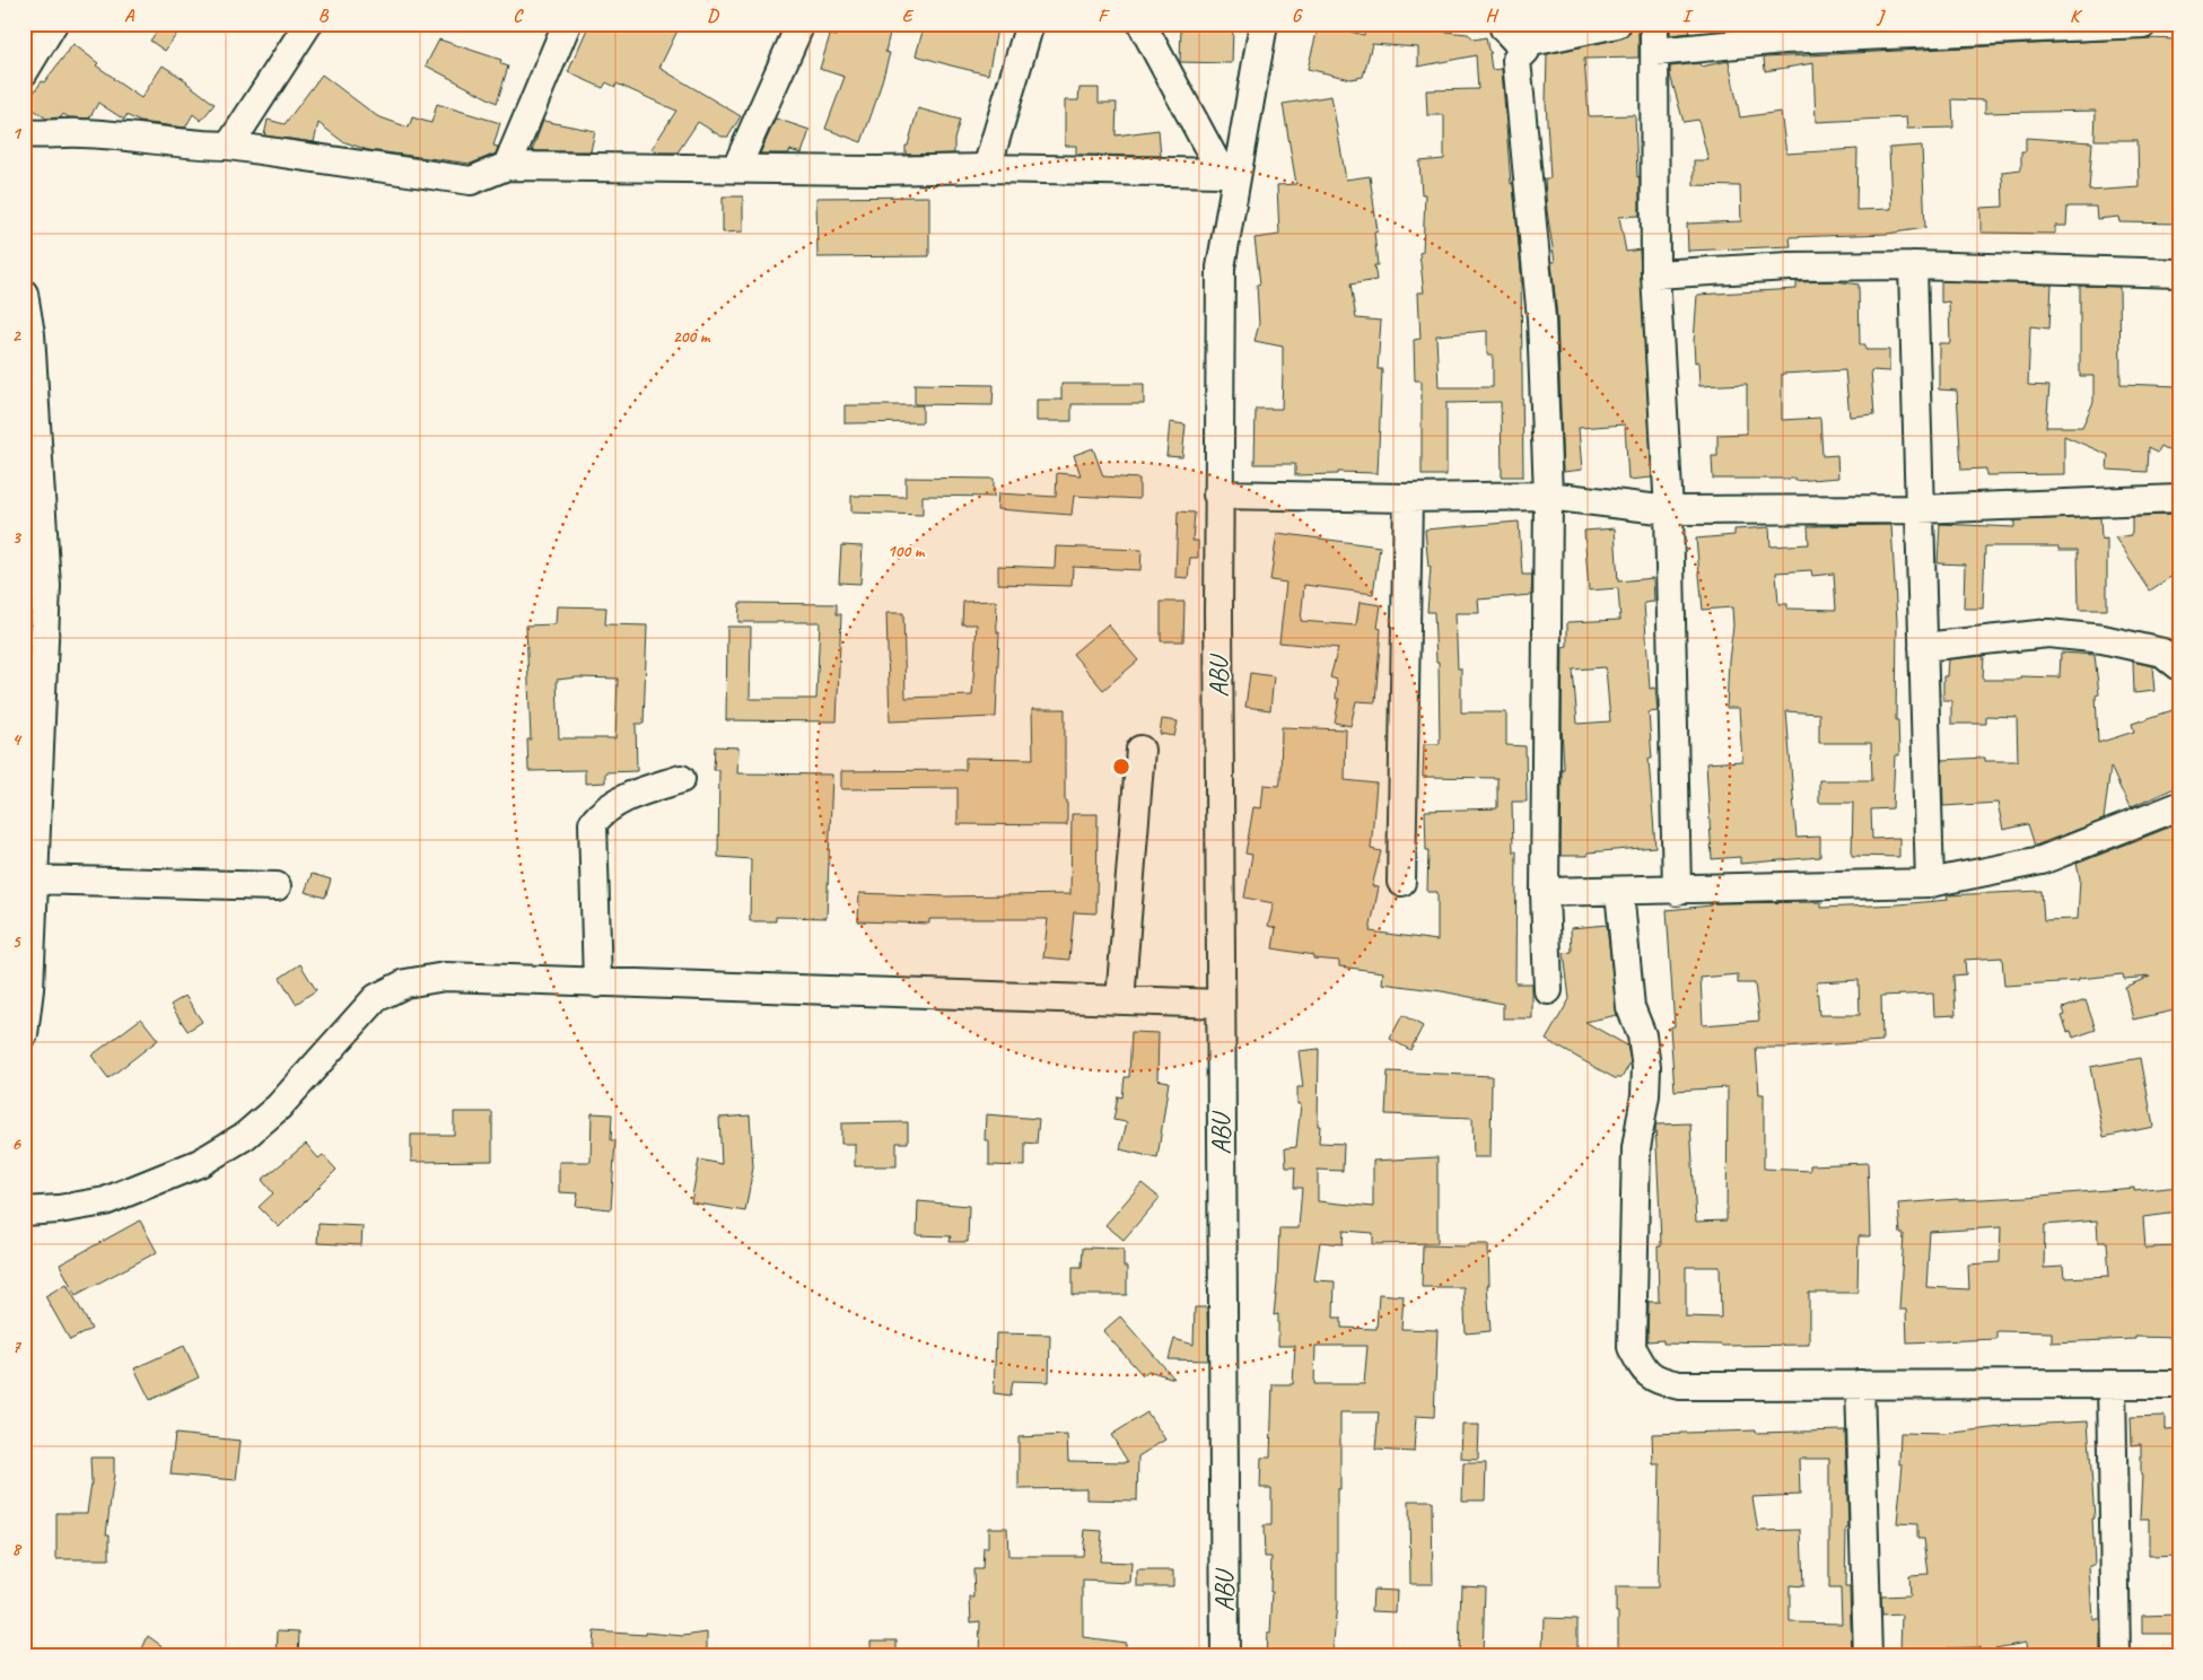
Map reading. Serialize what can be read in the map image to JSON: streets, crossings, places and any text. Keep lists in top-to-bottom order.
{
  "streets": {
    "street": ["ABU"]
  },
  "grid": {
    "columns": [
      "A",
      "B",
      "C",
      "D",
      "E",
      "F",
      "G",
      "H",
      "I",
      "J",
      "K"
    ],
    "rows": [
      "1",
      "2",
      "3",
      "4",
      "5",
      "6",
      "7",
      "8"
    ]
  },
  "rings": ["200 m", "100 m"]
}
